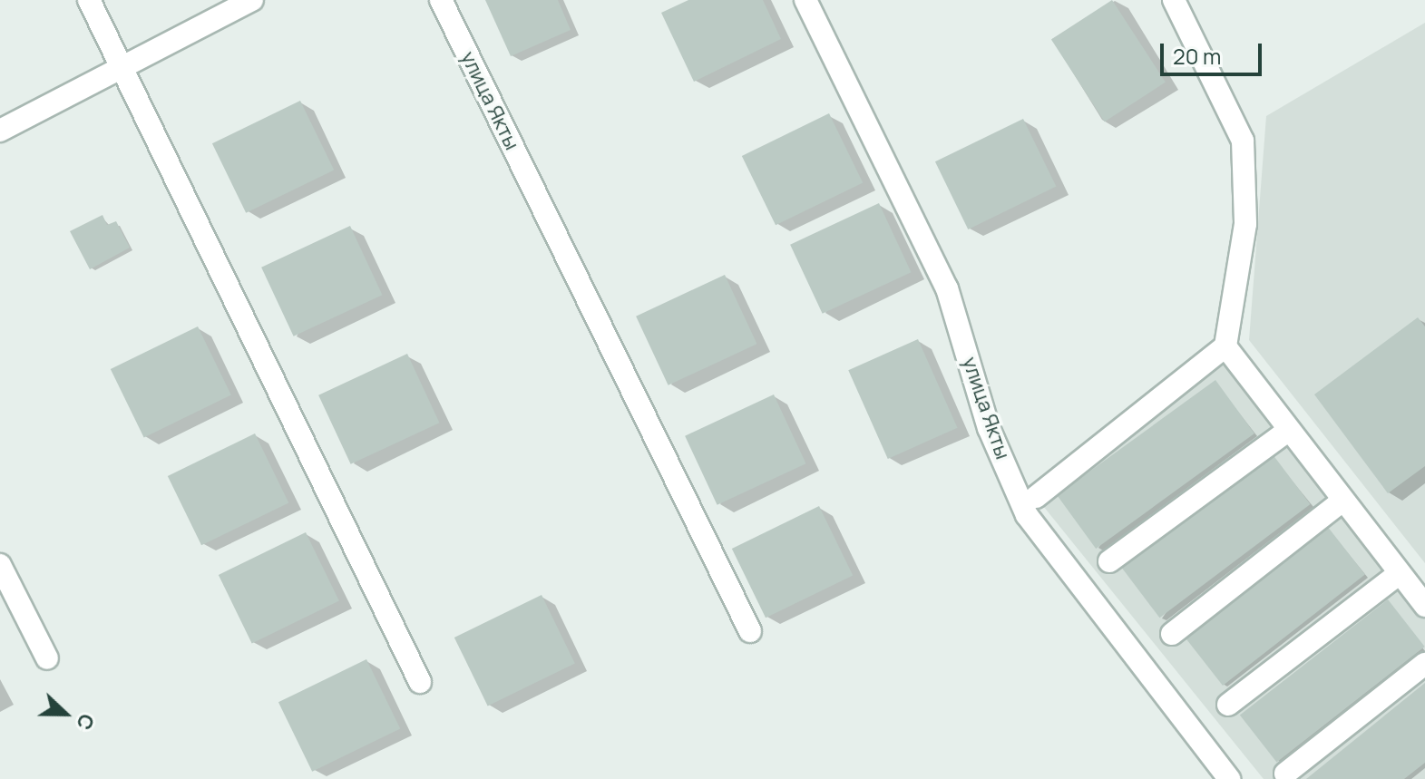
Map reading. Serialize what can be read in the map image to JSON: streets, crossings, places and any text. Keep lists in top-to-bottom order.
{
  "streets": {
    "street": ["улица Якты"]
  },
  "scale_bar": "20 m",
  "north": "right"
}
